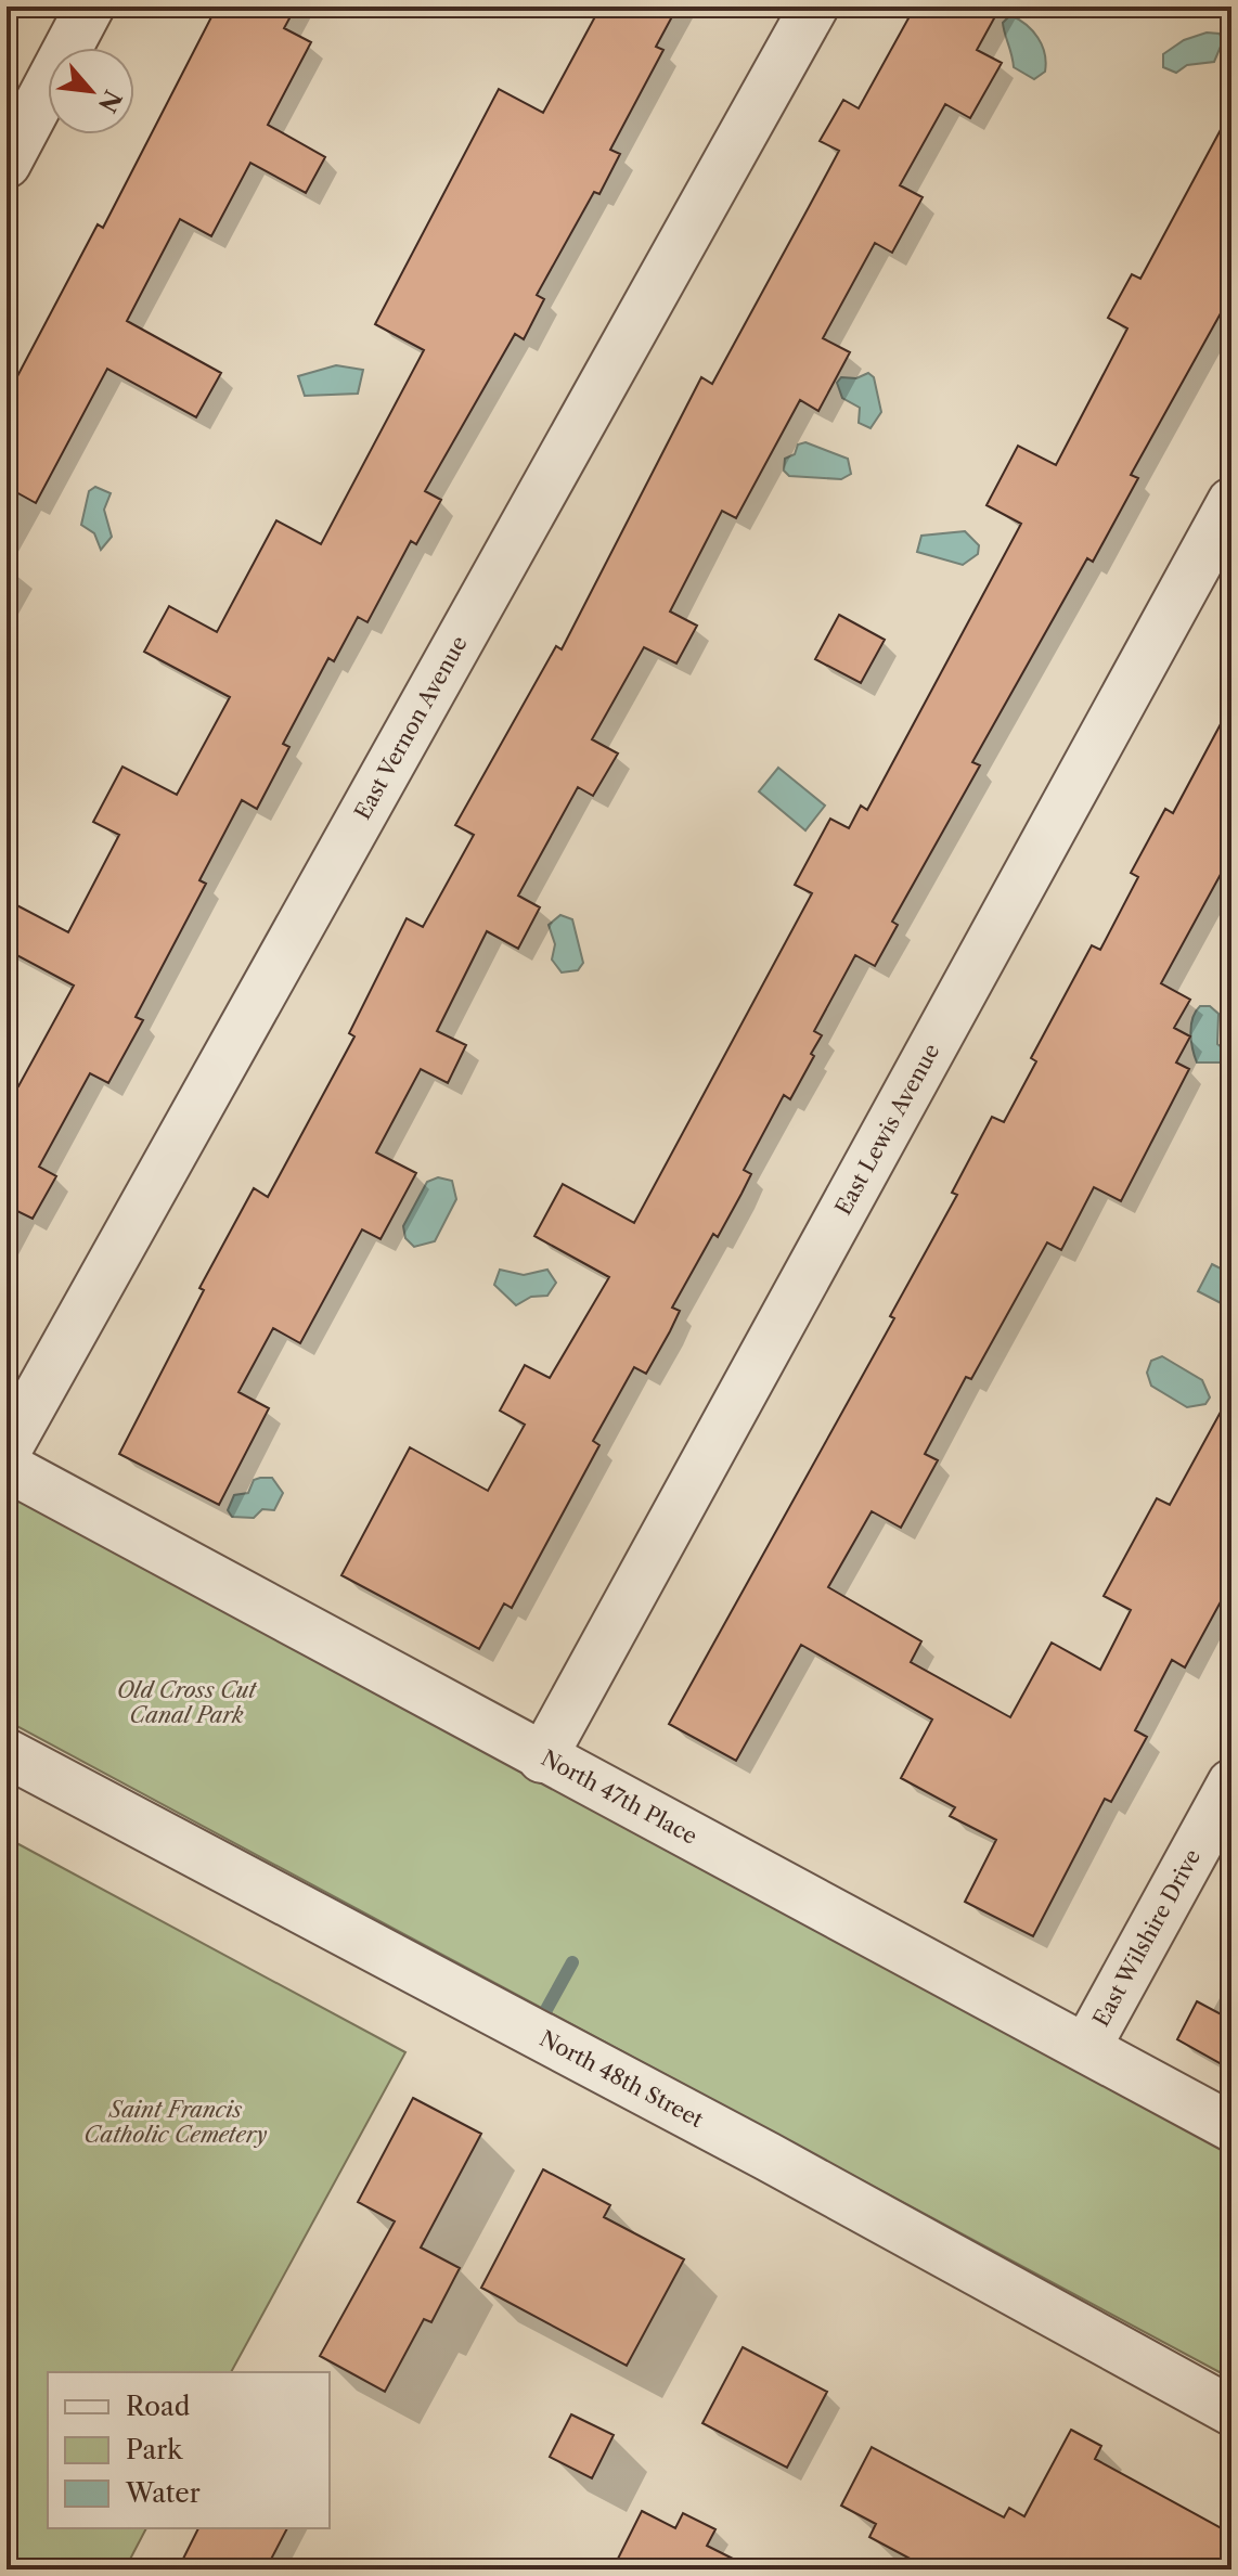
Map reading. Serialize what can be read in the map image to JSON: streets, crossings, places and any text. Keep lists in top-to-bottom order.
{
  "streets": {
    "street": [
      "East Vernon Avenue",
      "East Lewis Avenue",
      "North 47th Place",
      "East Wilshire Drive",
      "North 48th Street"
    ]
  },
  "crossings": [
    ["East Lewis Avenue", "North 47th Place"],
    ["North 47th Place", "East Wilshire Drive"]
  ],
  "parks": ["Old Cross Cut Canal Park", "Saint Francis Catholic Cemetery"],
  "legend": ["Road", "Park", "Water"],
  "north": "bottom right"
}
